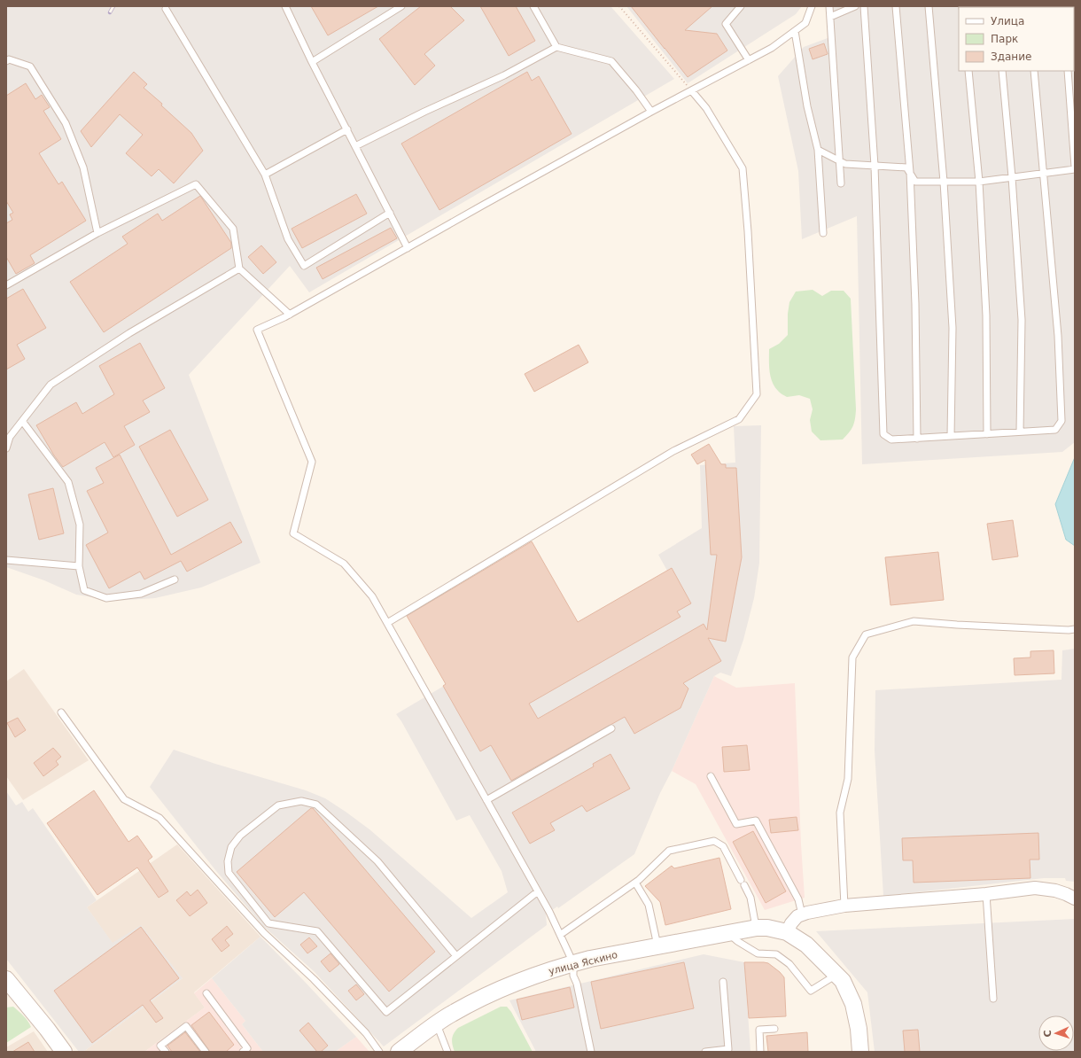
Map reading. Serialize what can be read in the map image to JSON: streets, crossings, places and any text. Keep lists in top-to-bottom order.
{
  "streets": {
    "street": ["улица Яскино"]
  },
  "legend": ["Улица", "Парк", "Здание"],
  "north": "left"
}
